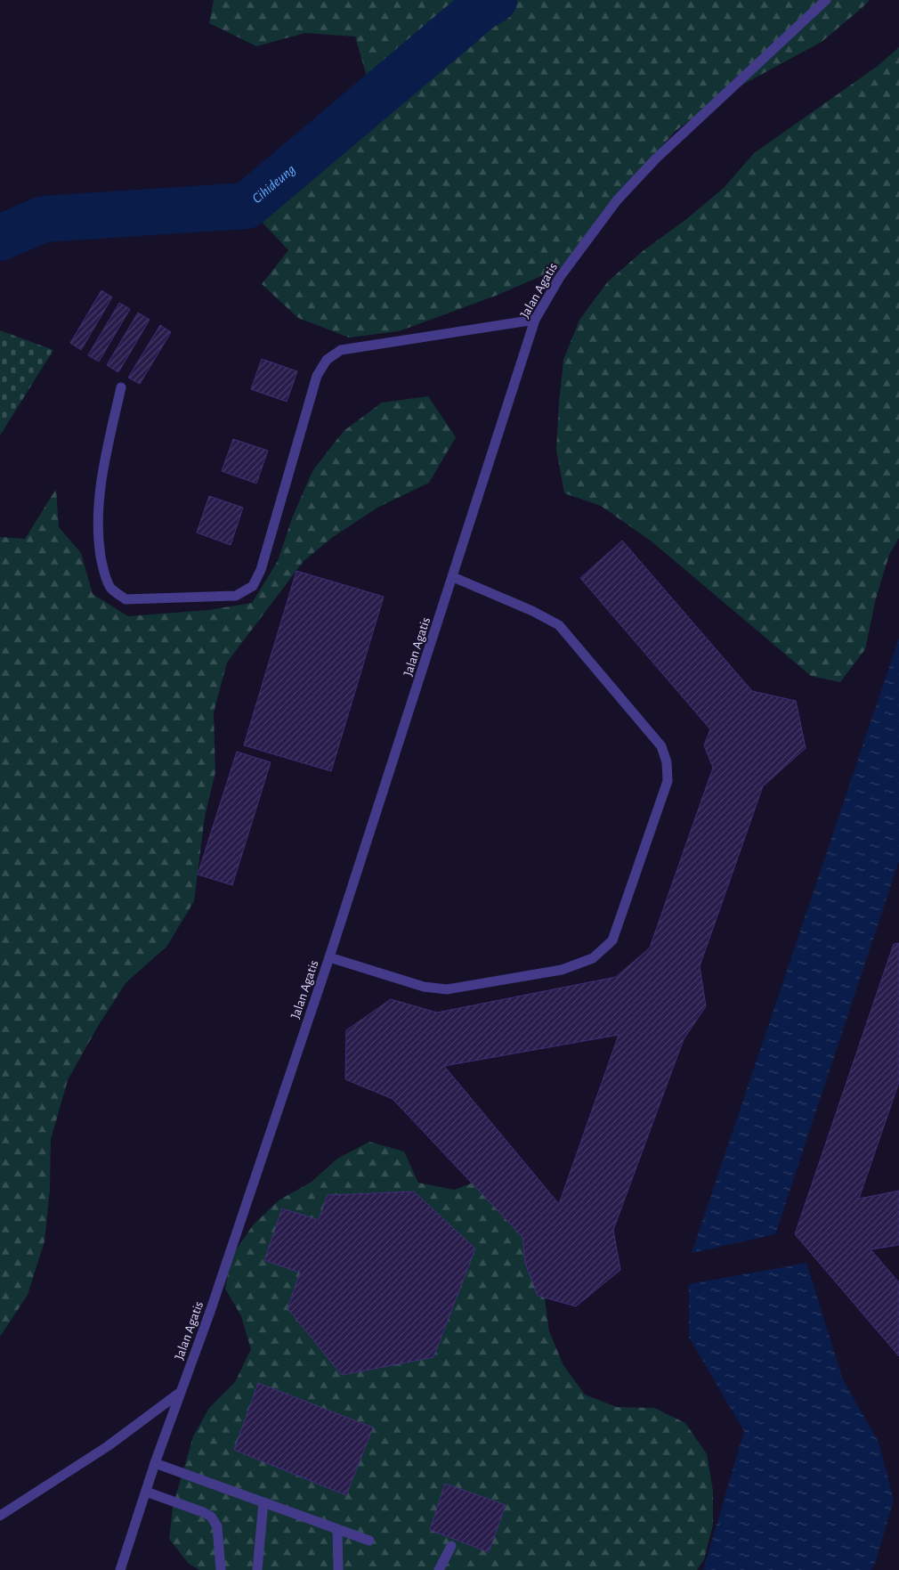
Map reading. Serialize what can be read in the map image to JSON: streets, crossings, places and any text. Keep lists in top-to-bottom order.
{
  "streets": {
    "lane": ["Jalan Agatis"]
  },
  "water": ["Cihideung"]
}
